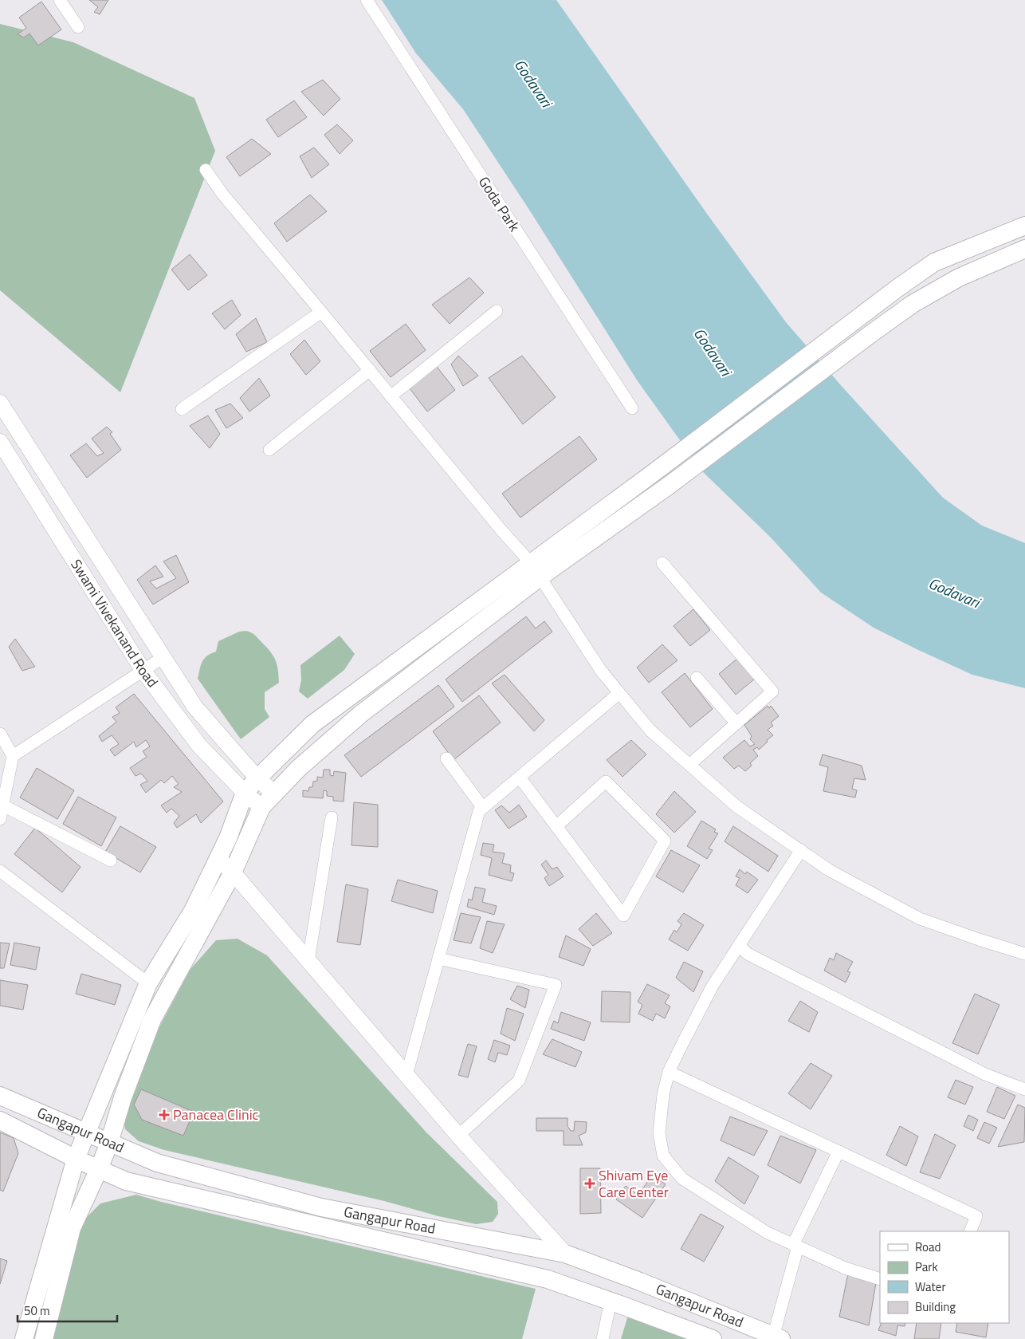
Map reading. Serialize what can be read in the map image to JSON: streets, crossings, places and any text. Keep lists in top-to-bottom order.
{
  "streets": {
    "main road": ["Swami Vivekanand Road", "Gangapur Road"],
    "street": ["Goda Park"]
  },
  "water": ["Godavari"],
  "places": {
    "health": ["Panacea Clinic", "Shivam Eye Care Center"]
  },
  "legend": [
    "Road",
    "Park",
    "Water",
    "Building"
  ],
  "scale_bar": "50 m"
}
